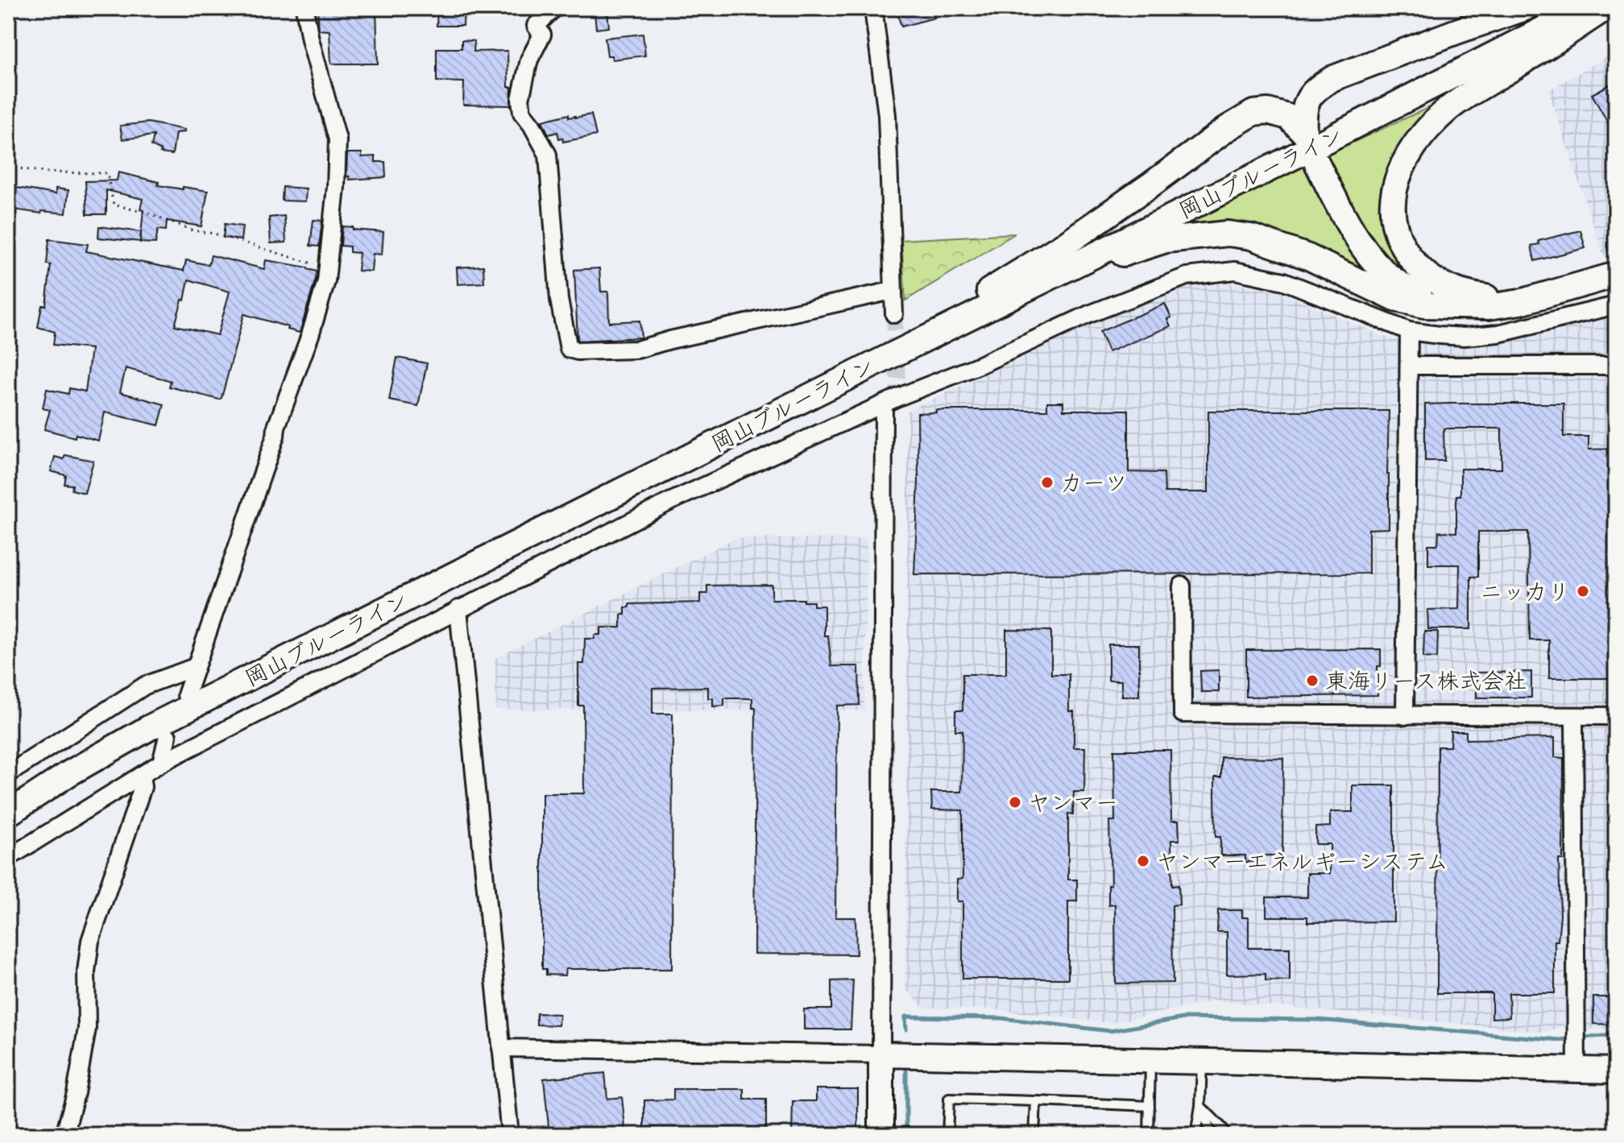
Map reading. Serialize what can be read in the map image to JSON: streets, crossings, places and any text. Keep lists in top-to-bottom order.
{
  "streets": {
    "main road": ["岡山ブルーライン"]
  },
  "places": [
    "カーツ",
    "ニッカリ",
    "東海リース株式会社",
    "ヤンマー",
    "ヤンマーエネルギーシステム"
  ]
}
